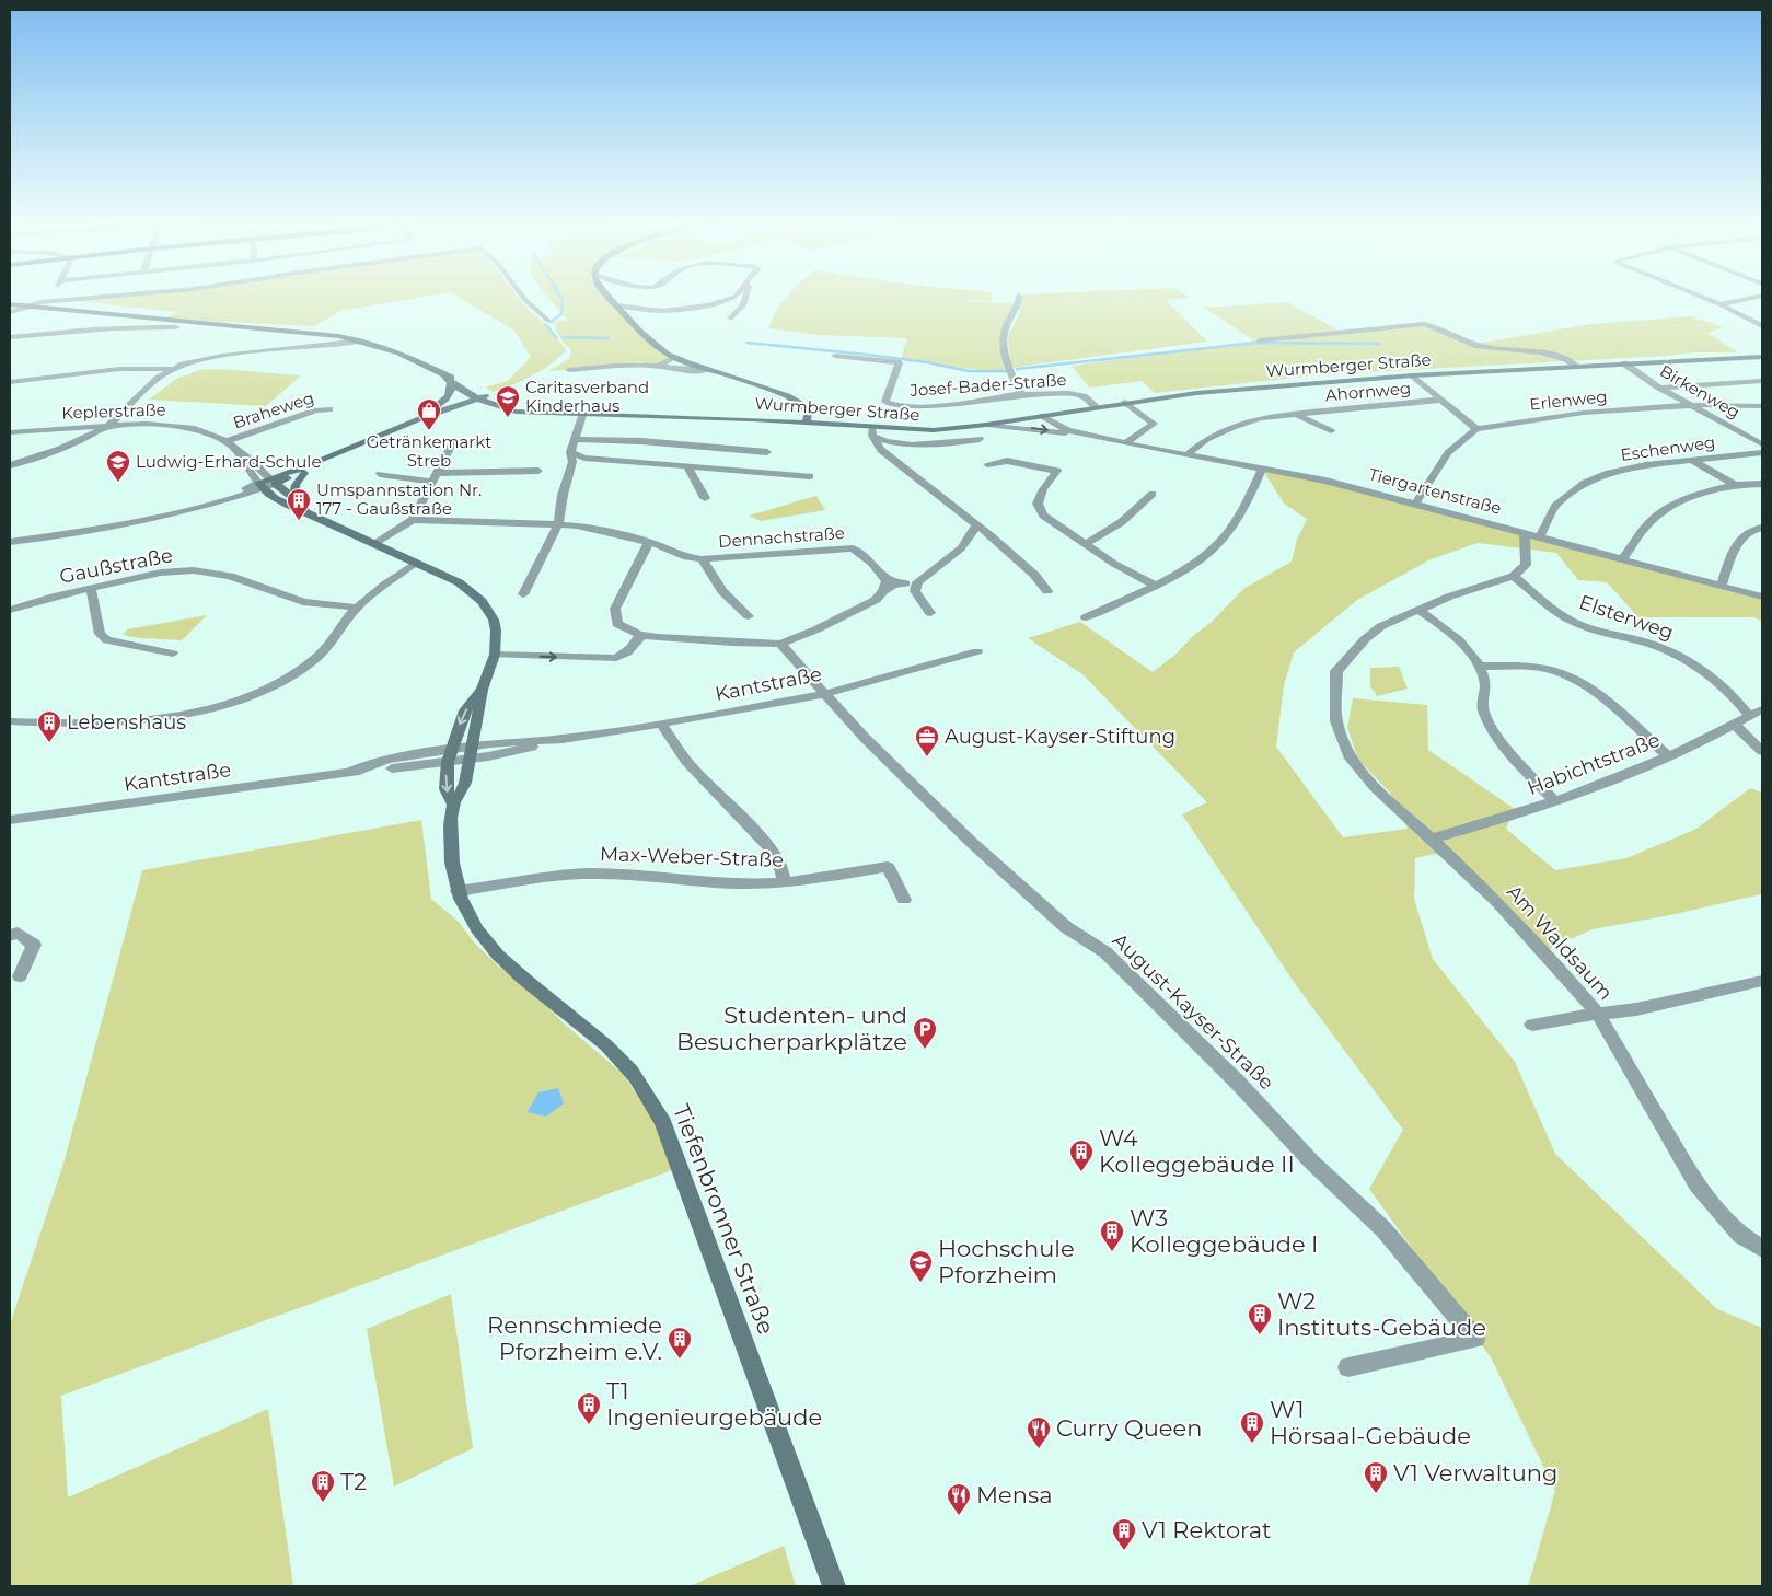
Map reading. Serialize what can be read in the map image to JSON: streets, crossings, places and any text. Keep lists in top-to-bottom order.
{
  "streets": {
    "street": [
      "Wurmberger Straße",
      "Josef-Bader-Straße",
      "Ahornweg",
      "Birkenweg",
      "Erlenweg",
      "Braheweg",
      "Keplerstraße",
      "Eschenweg",
      "Tiergartenstraße",
      "Dennachstraße",
      "Gaußstraße",
      "Elsterweg",
      "Kantstraße",
      "Habichtstraße",
      "Max-Weber-Straße",
      "Am Waldsaum",
      "August-Kayser-Straße",
      "Tiefenbronner Straße"
    ]
  },
  "crossings": [
    ["Wurmberger Straße", "Josef-Bader-Straße"],
    ["Wurmberger Straße", "Birkenweg"],
    ["Wurmberger Straße", "Tiergartenstraße"],
    ["Ahornweg", "Tiergartenstraße"],
    ["Birkenweg", "Erlenweg"],
    ["Erlenweg", "Tiergartenstraße"],
    ["Braheweg", "Keplerstraße"],
    ["Keplerstraße", "Tiefenbronner Straße"],
    ["Eschenweg", "Tiergartenstraße"],
    ["Elsterweg", "Habichtstraße"],
    ["Kantstraße", "August-Kayser-Straße"],
    ["Kantstraße", "Tiefenbronner Straße"],
    ["Habichtstraße", "Am Waldsaum"],
    ["Max-Weber-Straße", "Tiefenbronner Straße"]
  ],
  "places": {
    "school or university": ["Caritasverband Kinderhaus", "Ludwig-Erhard-Schule", "Hochschule Pforzheim"],
    "shop": ["Getränkemarkt Streb"],
    "building": [
      "Umspannstation Nr. 177 - Gaußstraße",
      "Lebenshaus",
      "W4 Kolleggebäude II",
      "W3 Kolleggebäude I",
      "W2 Instituts-Gebäude",
      "Rennschmiede Pforzheim e.V.",
      "T1 Ingenieurgebäude",
      "W1 Hörsaal-Gebäude",
      "V1 Verwaltung",
      "T2",
      "V1 Rektorat"
    ],
    "office": ["August-Kayser-Stiftung"],
    "parking": ["Studenten- und Besucherparkplätze"],
    "restaurant": ["Curry Queen", "Mensa"]
  }
}
